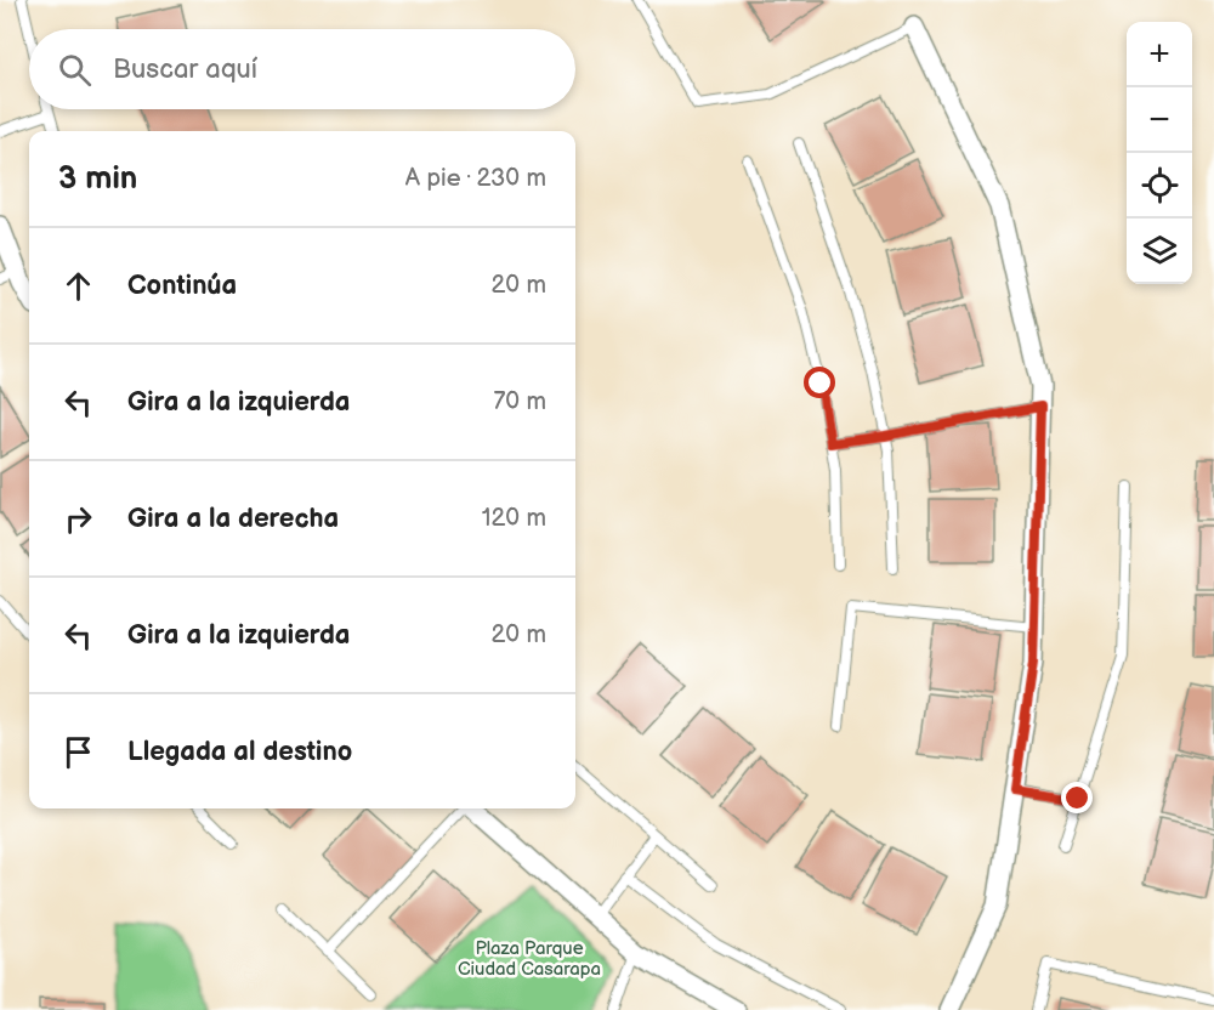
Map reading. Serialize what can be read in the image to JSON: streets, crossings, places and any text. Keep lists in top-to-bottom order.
{
  "parks": ["Plaza Parque Ciudad Casarapa"],
  "page": {
    "map_buttons": ["+", "−"],
    "search": "Buscar aquí",
    "heading": ["3 min", "A pie · 230 m"],
    "list": [
      ["Continúa", "20 m"],
      ["Gira a la izquierda", "70 m"],
      ["Gira a la derecha", "120 m"],
      ["Gira a la izquierda", "20 m"],
      "Llegada al destino"
    ]
  }
}
